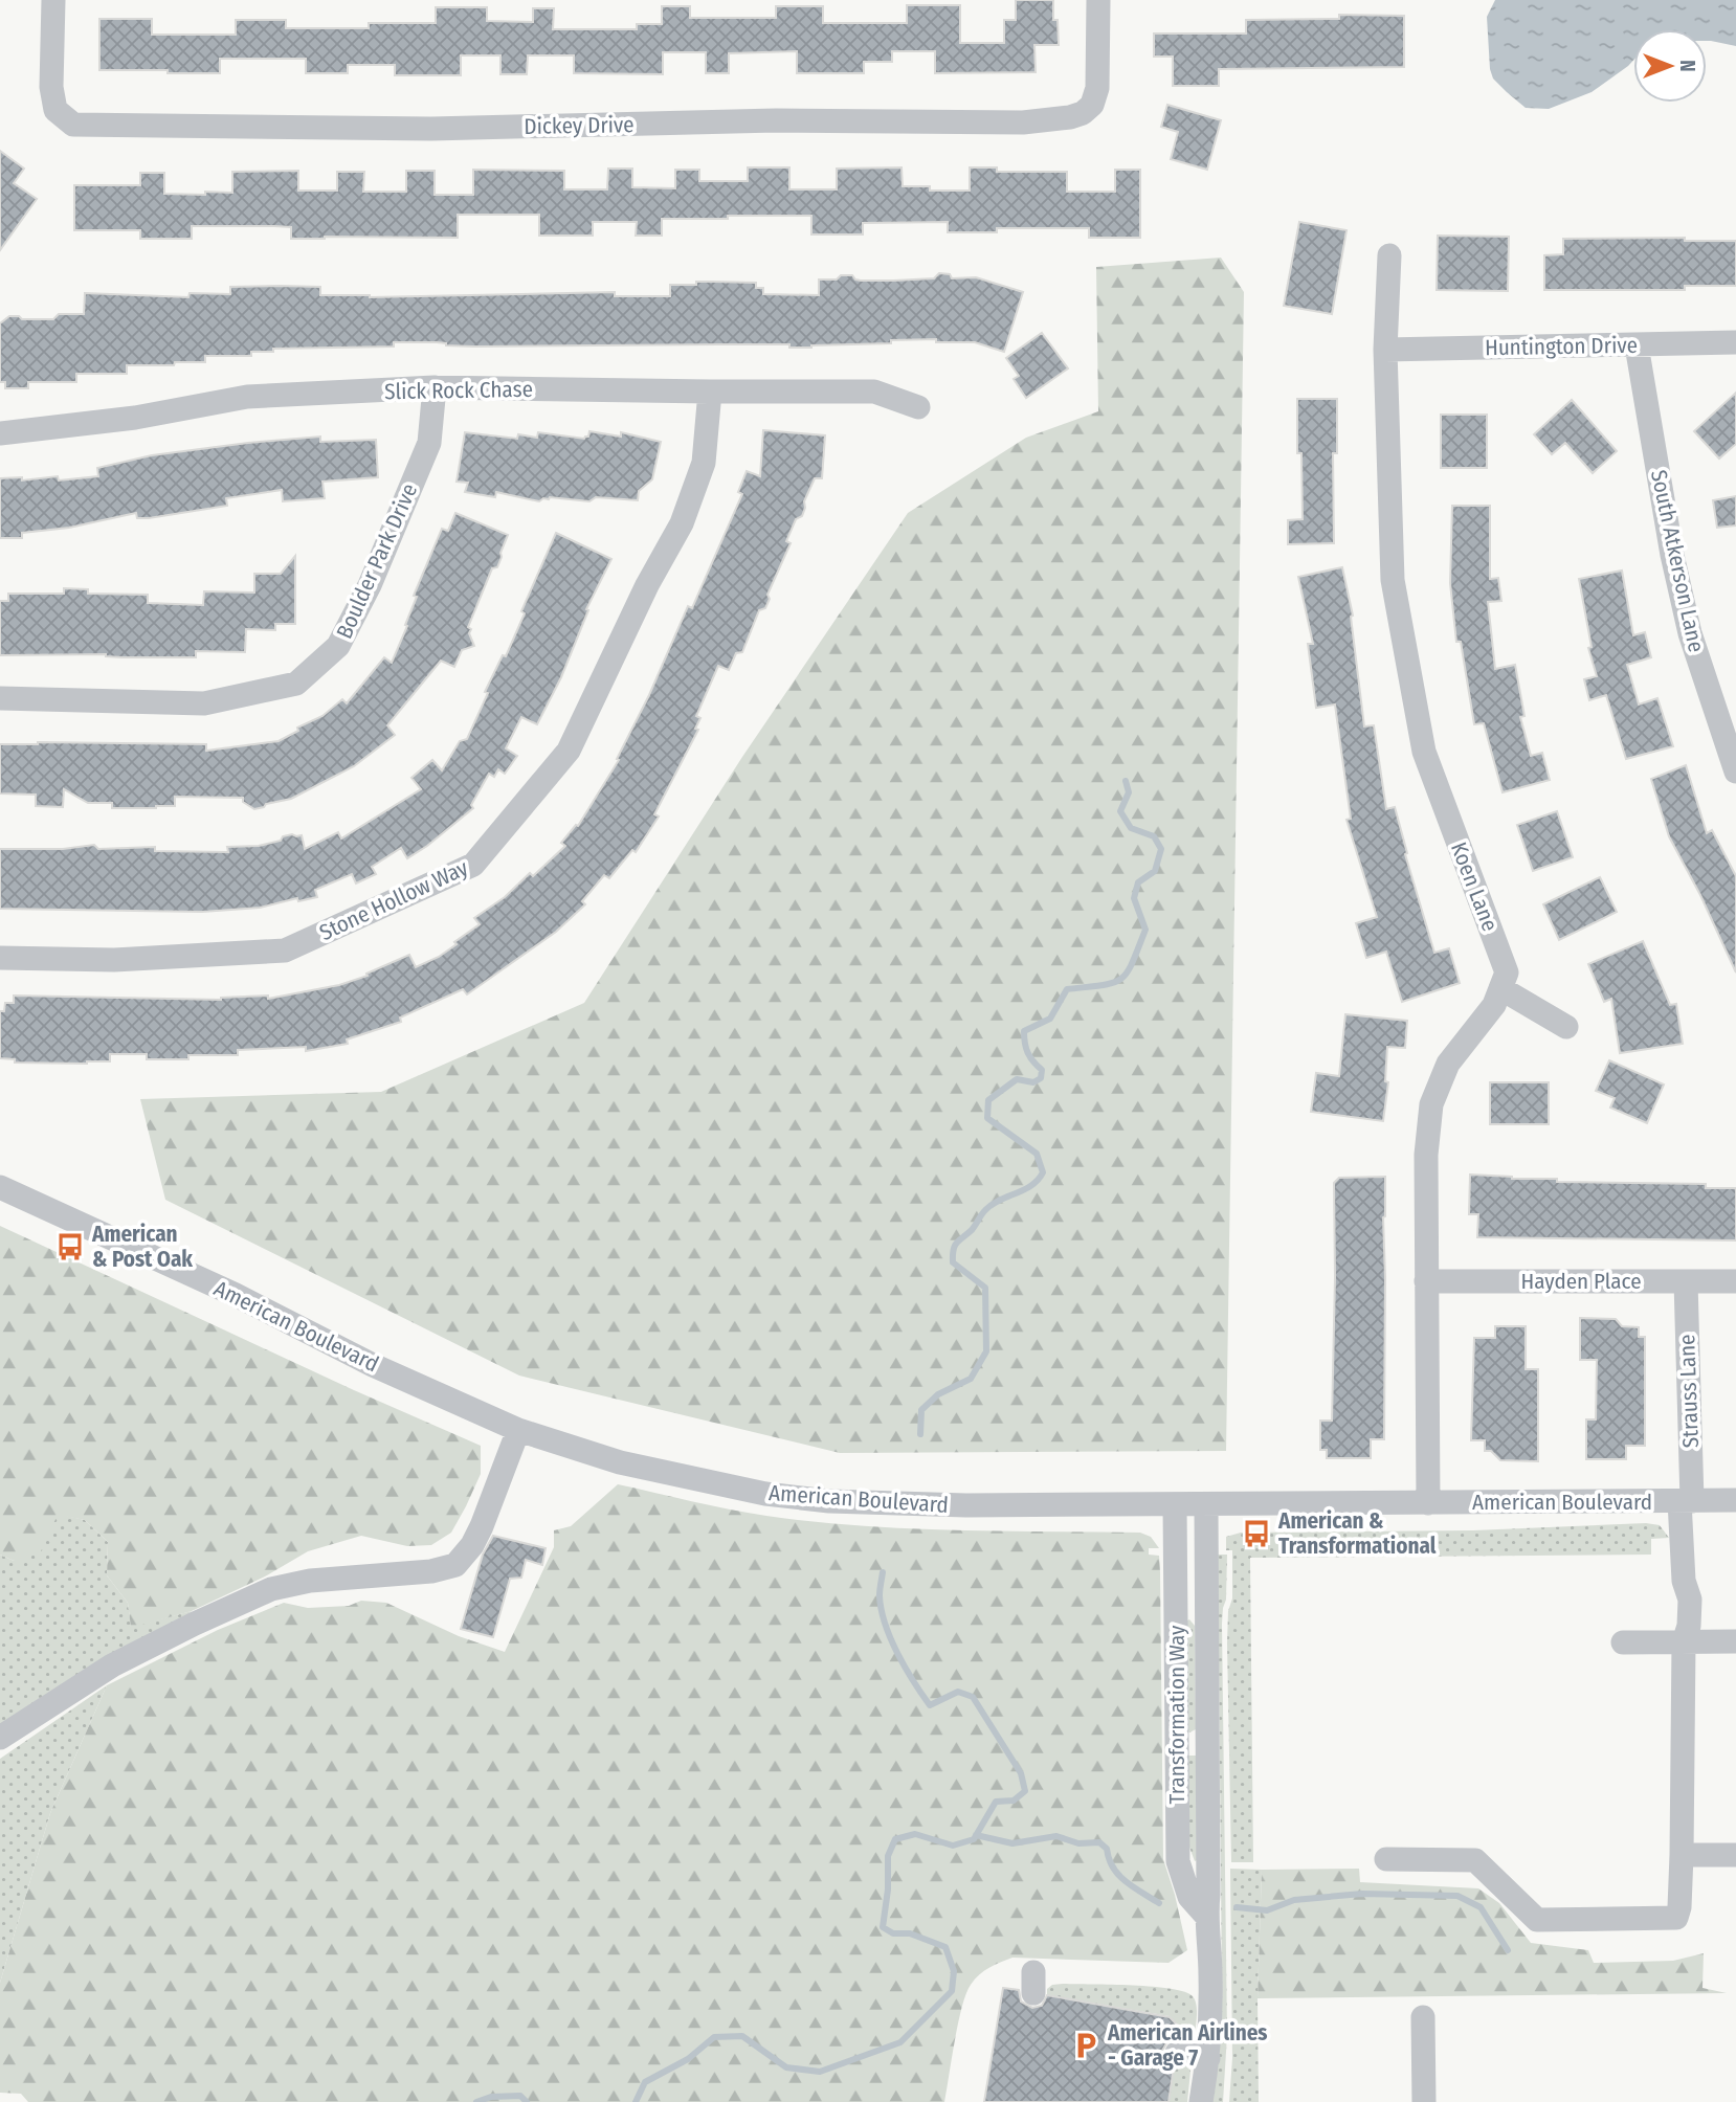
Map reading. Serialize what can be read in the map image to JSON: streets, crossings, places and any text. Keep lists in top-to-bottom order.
{
  "streets": {
    "street": [
      "Dickey Drive",
      "Huntington Drive",
      "Slick Rock Chase",
      "Boulder Park Drive",
      "South Atkerson Lane",
      "Koen Lane",
      "Stone Hollow Way",
      "Hayden Place",
      "American Boulevard",
      "Strauss Lane",
      "Transformation Way"
    ]
  },
  "crossings": [
    ["Huntington Drive", "South Atkerson Lane"],
    ["Huntington Drive", "Koen Lane"],
    ["Slick Rock Chase", "Boulder Park Drive"],
    ["Slick Rock Chase", "Stone Hollow Way"],
    ["Hayden Place", "Strauss Lane"],
    ["American Boulevard", "Strauss Lane"],
    ["American Boulevard", "Transformation Way"]
  ],
  "places": {
    "bus stop": ["American & Post Oak", "American & Transformational"],
    "parking": ["American Airlines - Garage 7"]
  },
  "north": "right"
}
